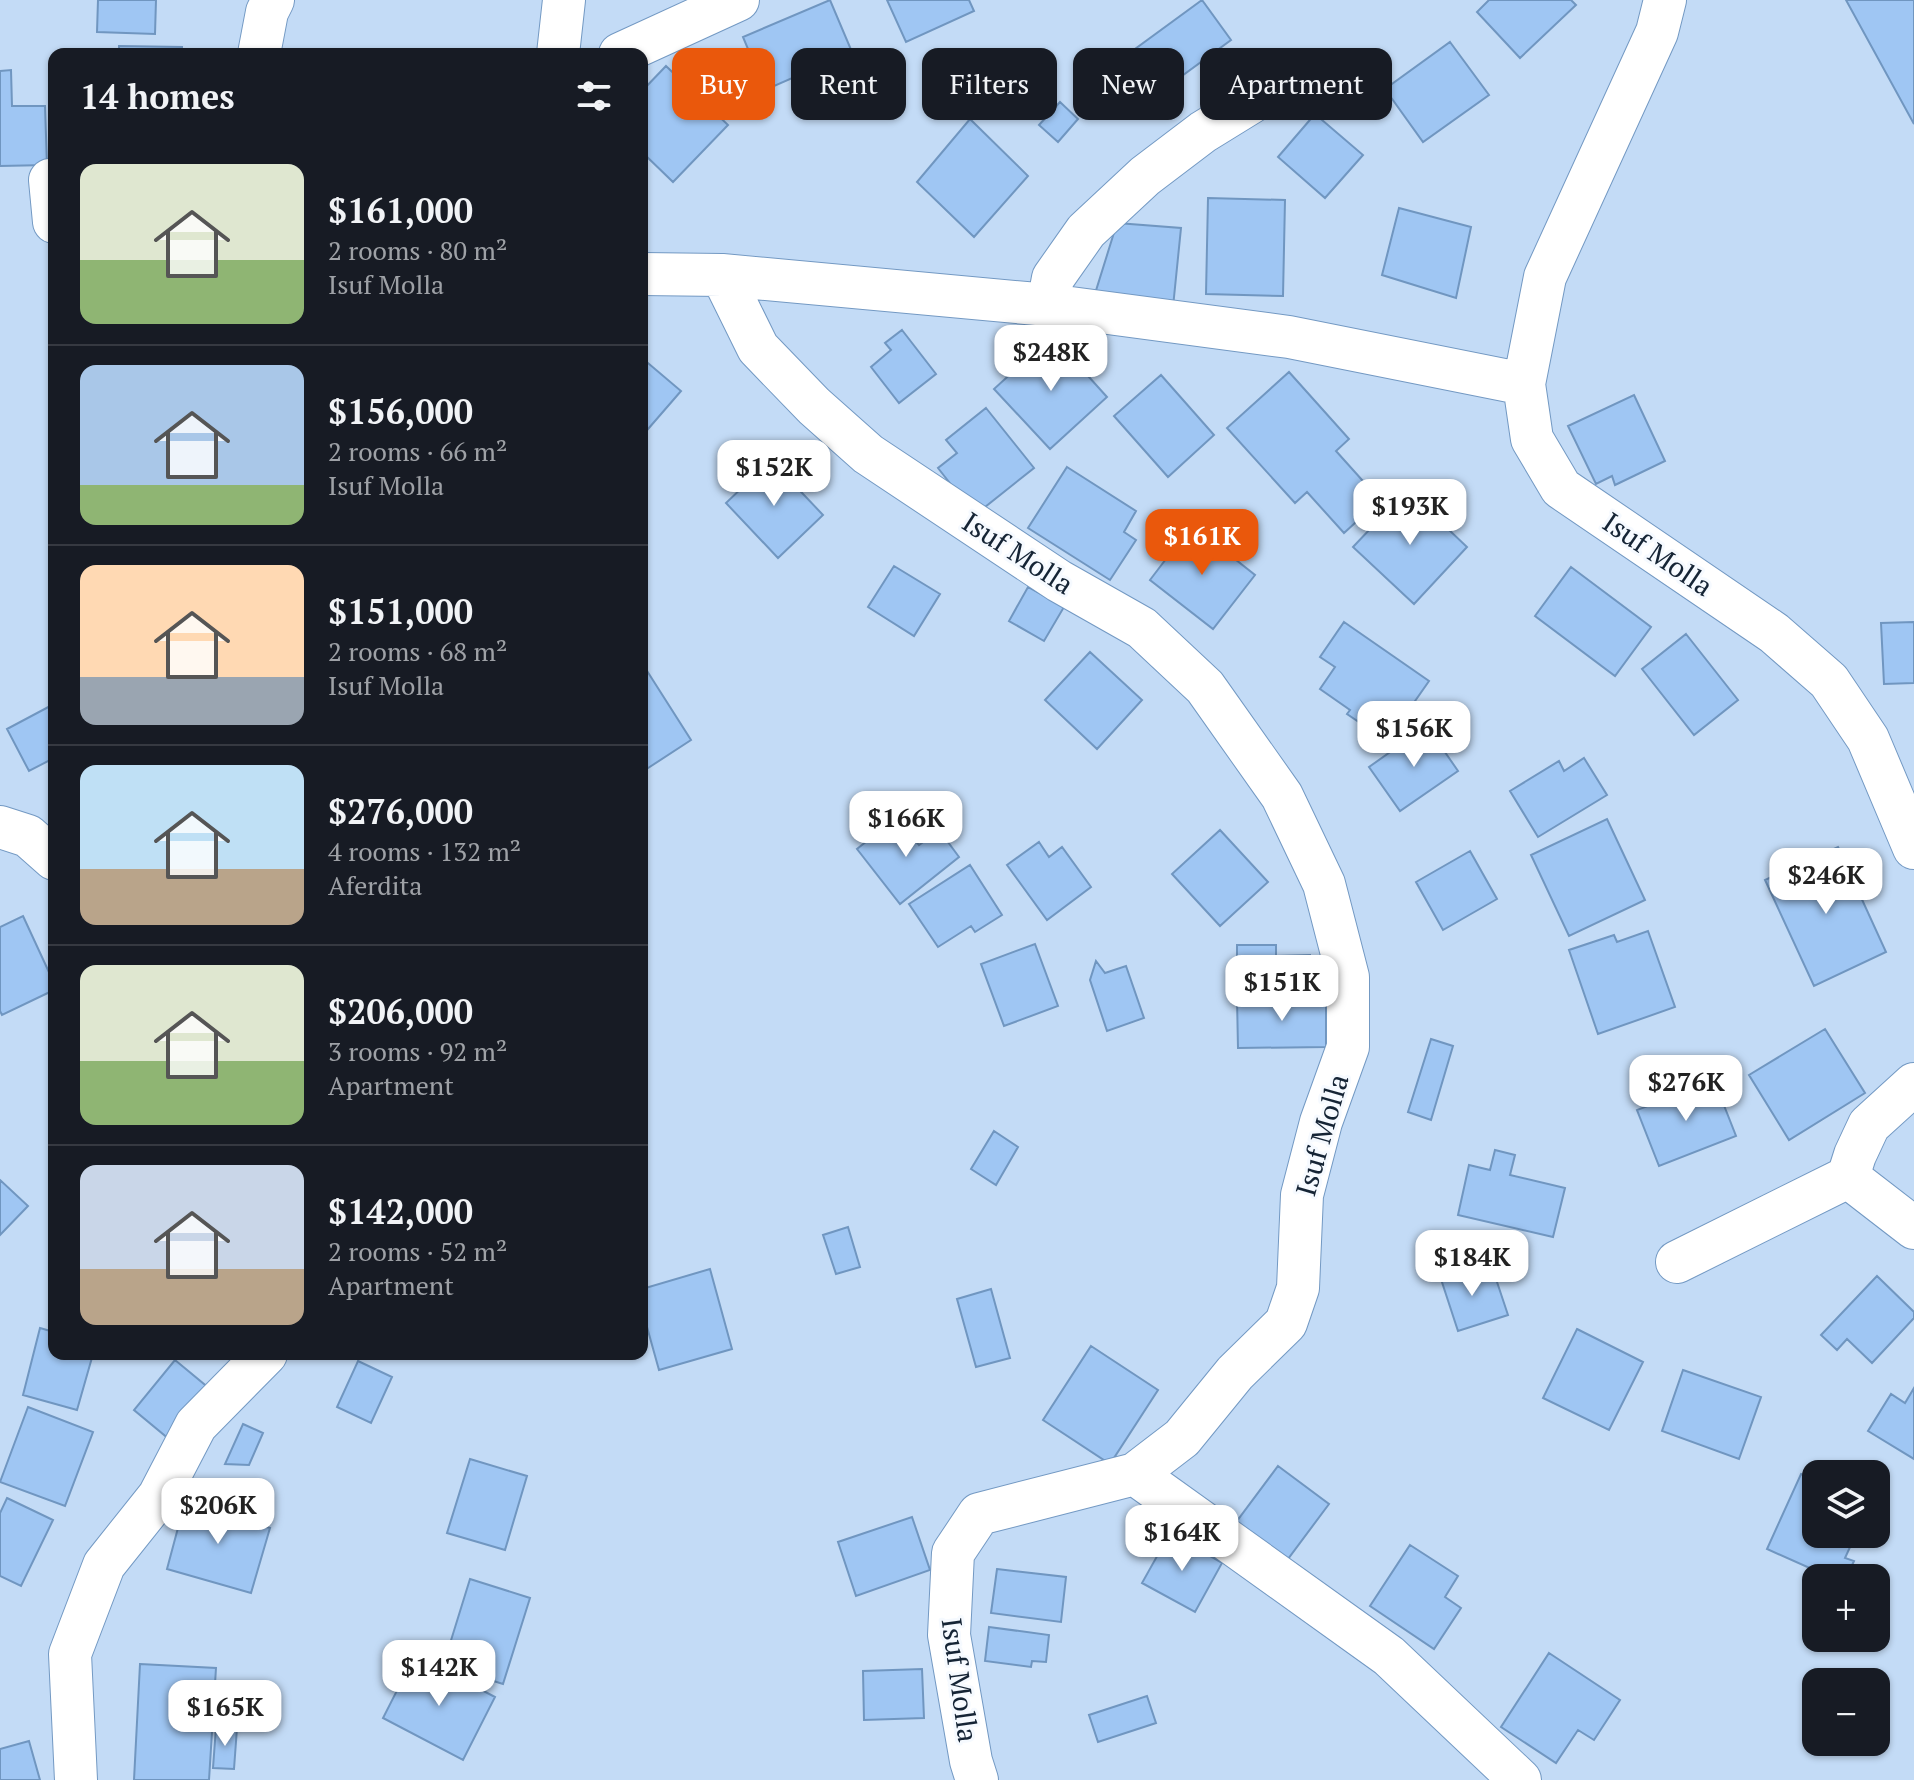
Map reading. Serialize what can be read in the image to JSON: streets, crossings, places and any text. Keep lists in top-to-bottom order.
{
  "streets": {
    "street": ["Isuf Molla"]
  },
  "page": {
    "chip": [
      "Buy",
      "Rent",
      "Filters",
      "New",
      "Apartment"
    ],
    "heading": "14 homes",
    "list": [
      {
        "name": "$161,000",
        "note": "2 rooms · 80 m² · Isuf Molla"
      },
      {
        "name": "$156,000",
        "note": "2 rooms · 66 m² · Isuf Molla"
      },
      {
        "name": "$151,000",
        "note": "2 rooms · 68 m² · Isuf Molla"
      },
      {
        "name": "$276,000",
        "note": "4 rooms · 132 m² · Aferdita"
      },
      {
        "name": "$206,000",
        "note": "3 rooms · 92 m² · Apartment"
      },
      {
        "name": "$142,000",
        "note": "2 rooms · 52 m² · Apartment"
      }
    ],
    "price": [
      "$248K",
      "$152K",
      "$193K",
      "$161K",
      "$156K",
      "$166K",
      "$246K",
      "$151K",
      "$276K",
      "$184K",
      "$206K",
      "$164K",
      "$142K",
      "$165K"
    ],
    "map_buttons": ["+", "−"]
  }
}
